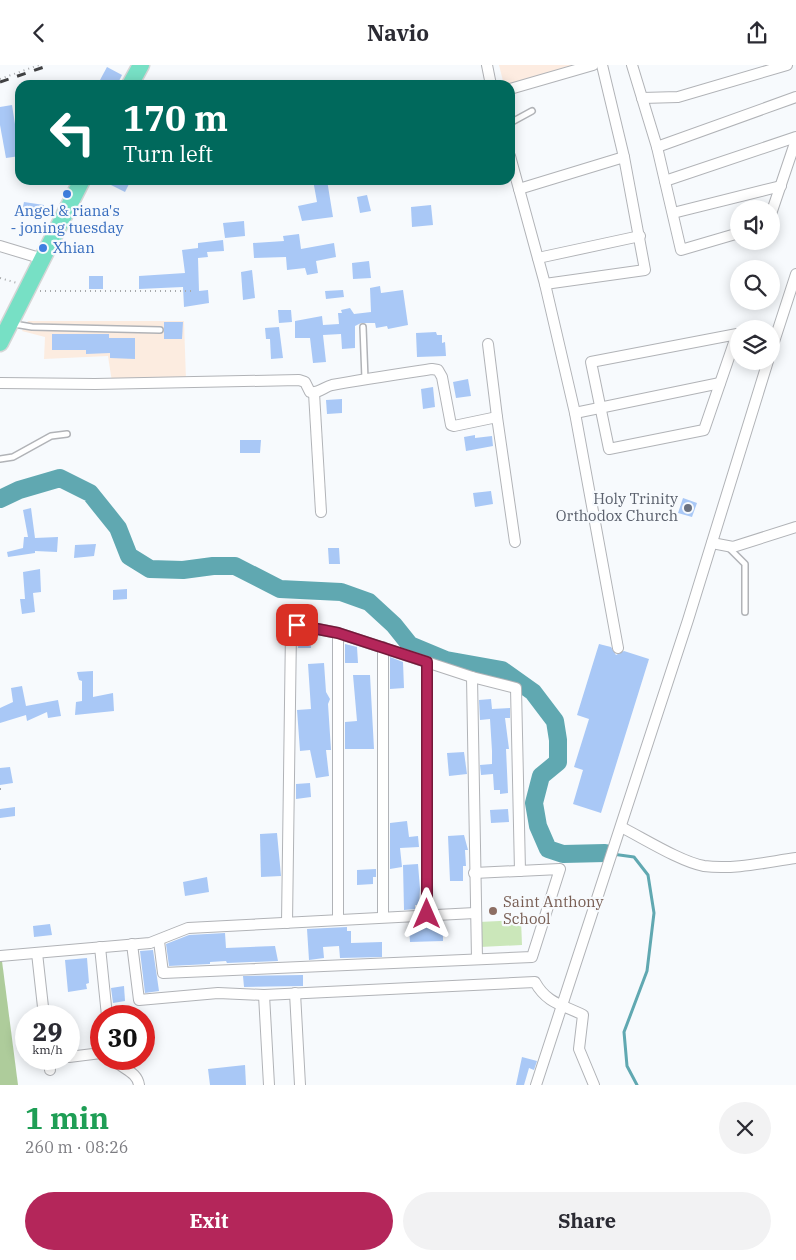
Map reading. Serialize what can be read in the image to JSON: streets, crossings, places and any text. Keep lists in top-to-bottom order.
{
  "places": [
    "Angel & riana's - joning tuesday",
    "Xhian",
    "Holy Trinity Orthodox Church",
    "Saint Anthony School"
  ],
  "page": {
    "header": "Navio",
    "turn": ["170 m", "Turn left"],
    "speed": "29 km/h",
    "limit": "30",
    "heading": ["1 min", "260 m · 08:26"],
    "buttons": ["Exit", "Share"]
  }
}
